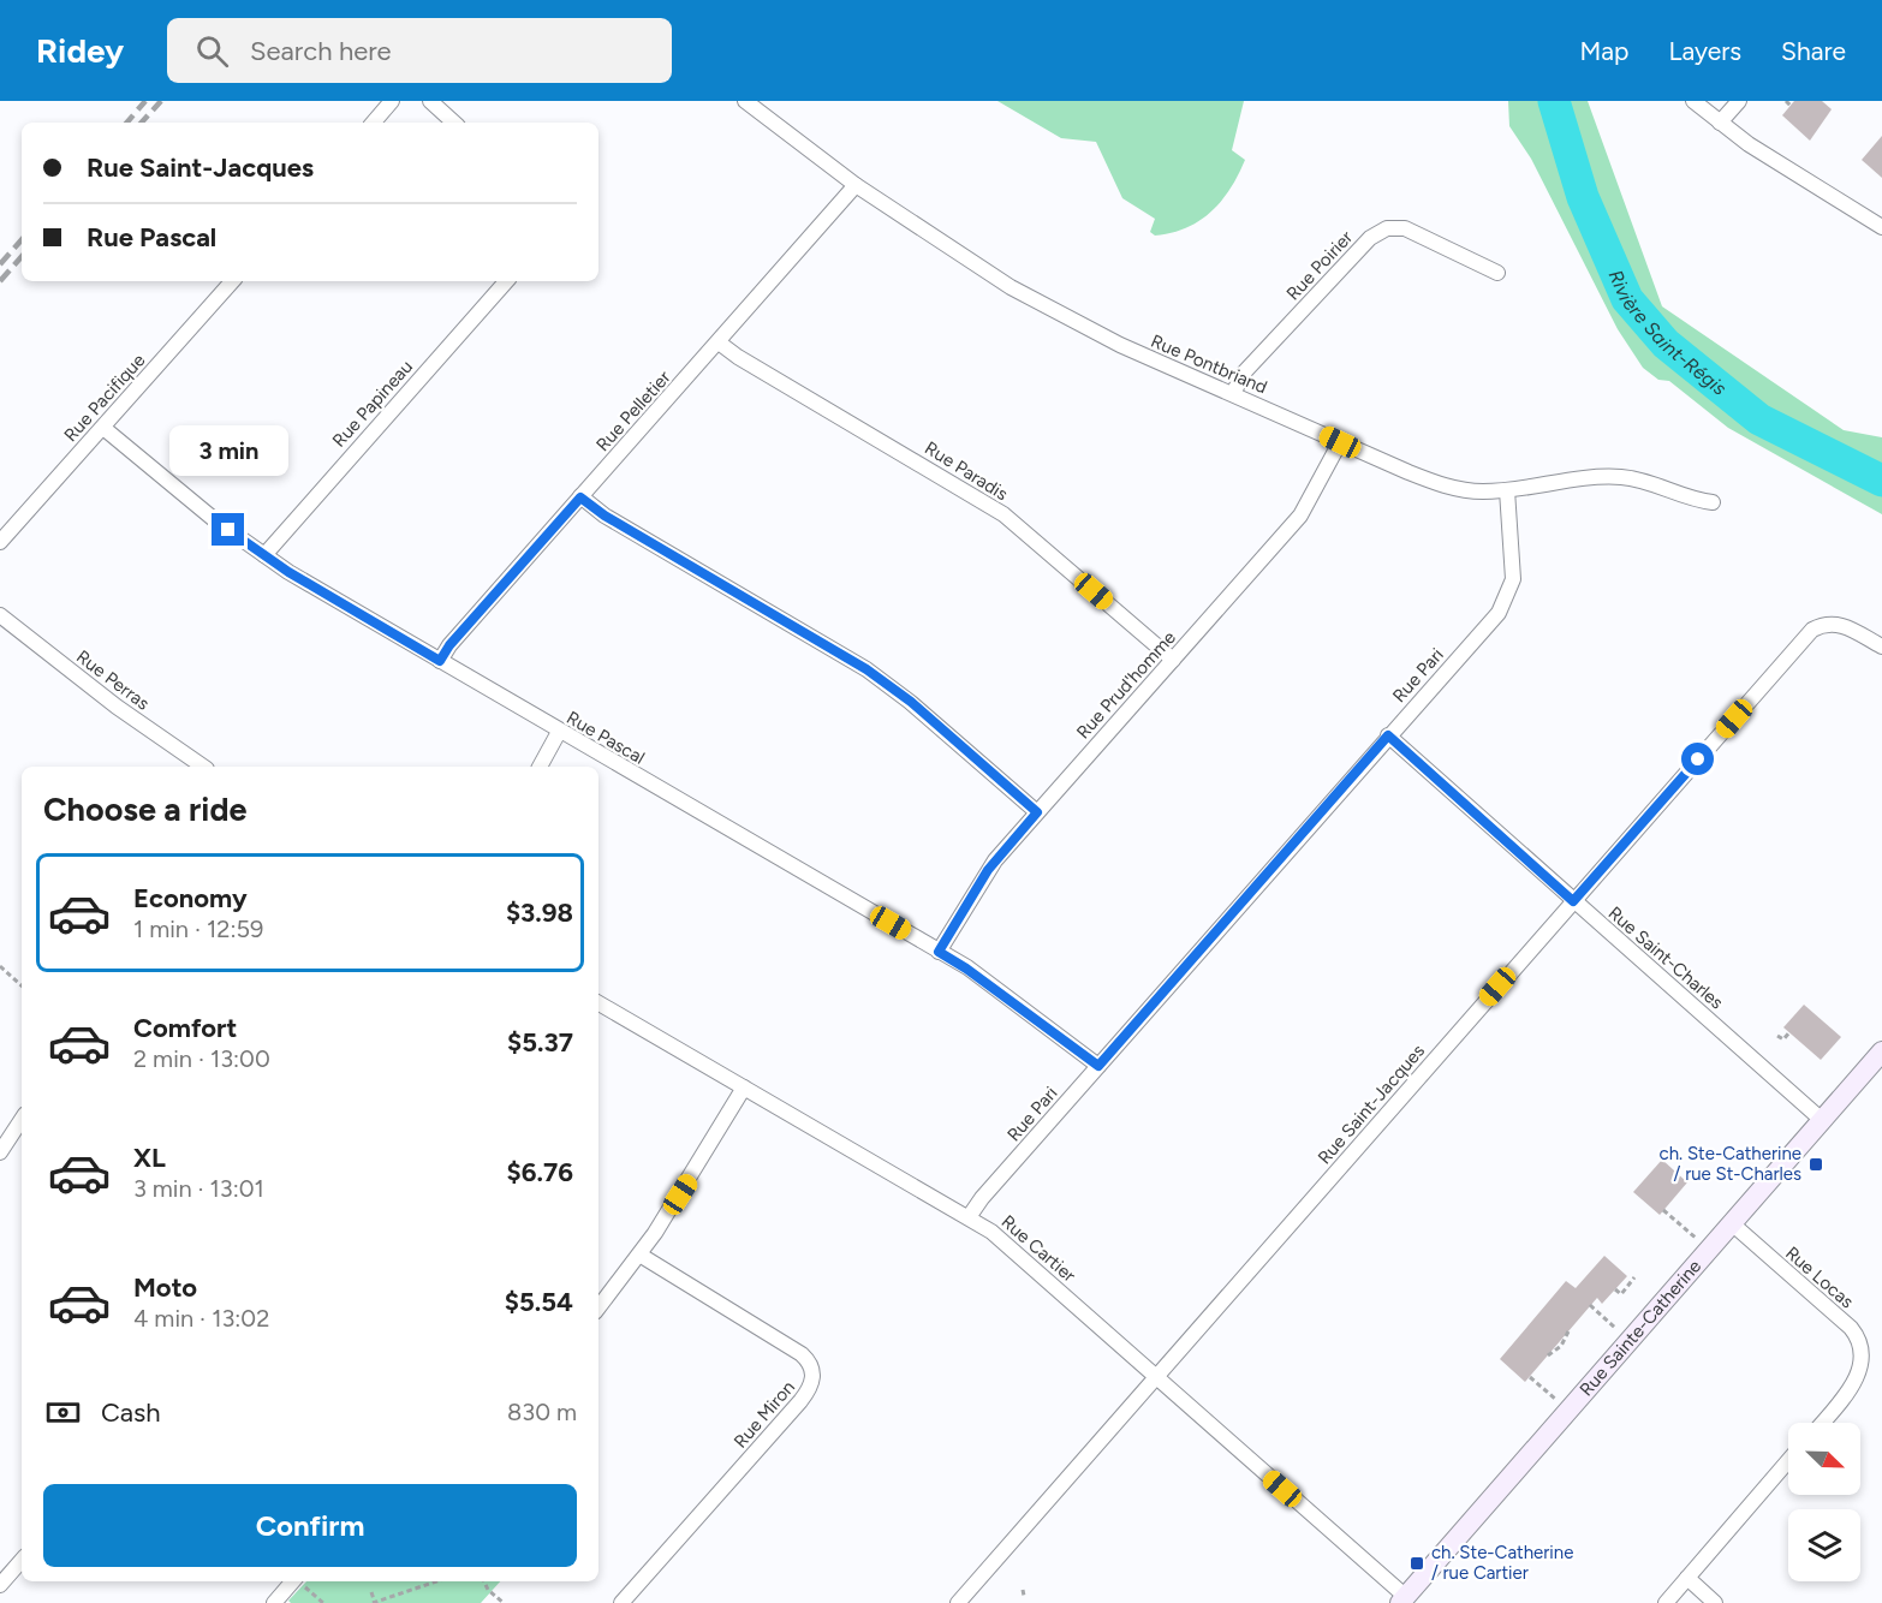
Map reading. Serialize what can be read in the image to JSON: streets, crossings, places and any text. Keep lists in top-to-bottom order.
{
  "streets": {
    "street": [
      "Rue Poirier",
      "Rue Pontbriand",
      "Rue Pacifique",
      "Rue Papineau",
      "Rue Pelletier",
      "Rue Paradis",
      "Rue Pari",
      "Rue Perras",
      "Rue Prud'homme",
      "Rue Pascal",
      "Rue Saint-Charles",
      "Rue Saint-Jacques",
      "Rue Cartier",
      "Rue Locas",
      "Rue Sainte-Catherine",
      "Rue Miron"
    ]
  },
  "crossings": [
    ["Rue Poirier", "Rue Pontbriand"],
    ["Rue Pontbriand", "Rue Pelletier"],
    ["Rue Pontbriand", "Rue Pari"],
    ["Rue Pontbriand", "Rue Prud'homme"],
    ["Rue Pacifique", "Rue Pascal"],
    ["Rue Papineau", "Rue Pascal"],
    ["Rue Pelletier", "Rue Paradis"],
    ["Rue Pelletier", "Rue Pascal"],
    ["Rue Paradis", "Rue Prud'homme"],
    ["Rue Pari", "Rue Pascal"],
    ["Rue Pari", "Rue Saint-Charles"],
    ["Rue Pari", "Rue Cartier"],
    ["Rue Prud'homme", "Rue Pascal"],
    ["Rue Saint-Charles", "Rue Saint-Jacques"],
    ["Rue Saint-Charles", "Rue Sainte-Catherine"],
    ["Rue Saint-Jacques", "Rue Cartier"],
    ["Rue Cartier", "Rue Sainte-Catherine"],
    ["Rue Locas", "Rue Sainte-Catherine"]
  ],
  "water": ["Rivière Saint-Régis"],
  "places": {
    "transit": ["ch. Ste-Catherine / rue St-Charles", "ch. Ste-Catherine / rue Cartier"]
  },
  "north": "bottom right",
  "page": {
    "header": "Ridey",
    "search": "Search here",
    "nav": ["Map", "Layers", "Share"],
    "banner": ["Rue Saint-Jacques", "Rue Pascal"],
    "bubble": "3 min",
    "heading": "Choose a ride",
    "list": [
      {
        "name": "Economy",
        "note": "1 min · 12:59",
        "value": "$3.98"
      },
      {
        "name": "Comfort",
        "note": "2 min · 13:00",
        "value": "$5.37"
      },
      {
        "name": "XL",
        "note": "3 min · 13:01",
        "value": "$6.76"
      },
      {
        "name": "Moto",
        "note": "4 min · 13:02",
        "value": "$5.54"
      }
    ],
    "pay": ["Cash", "830 m"],
    "buttons": "Confirm"
  }
}
